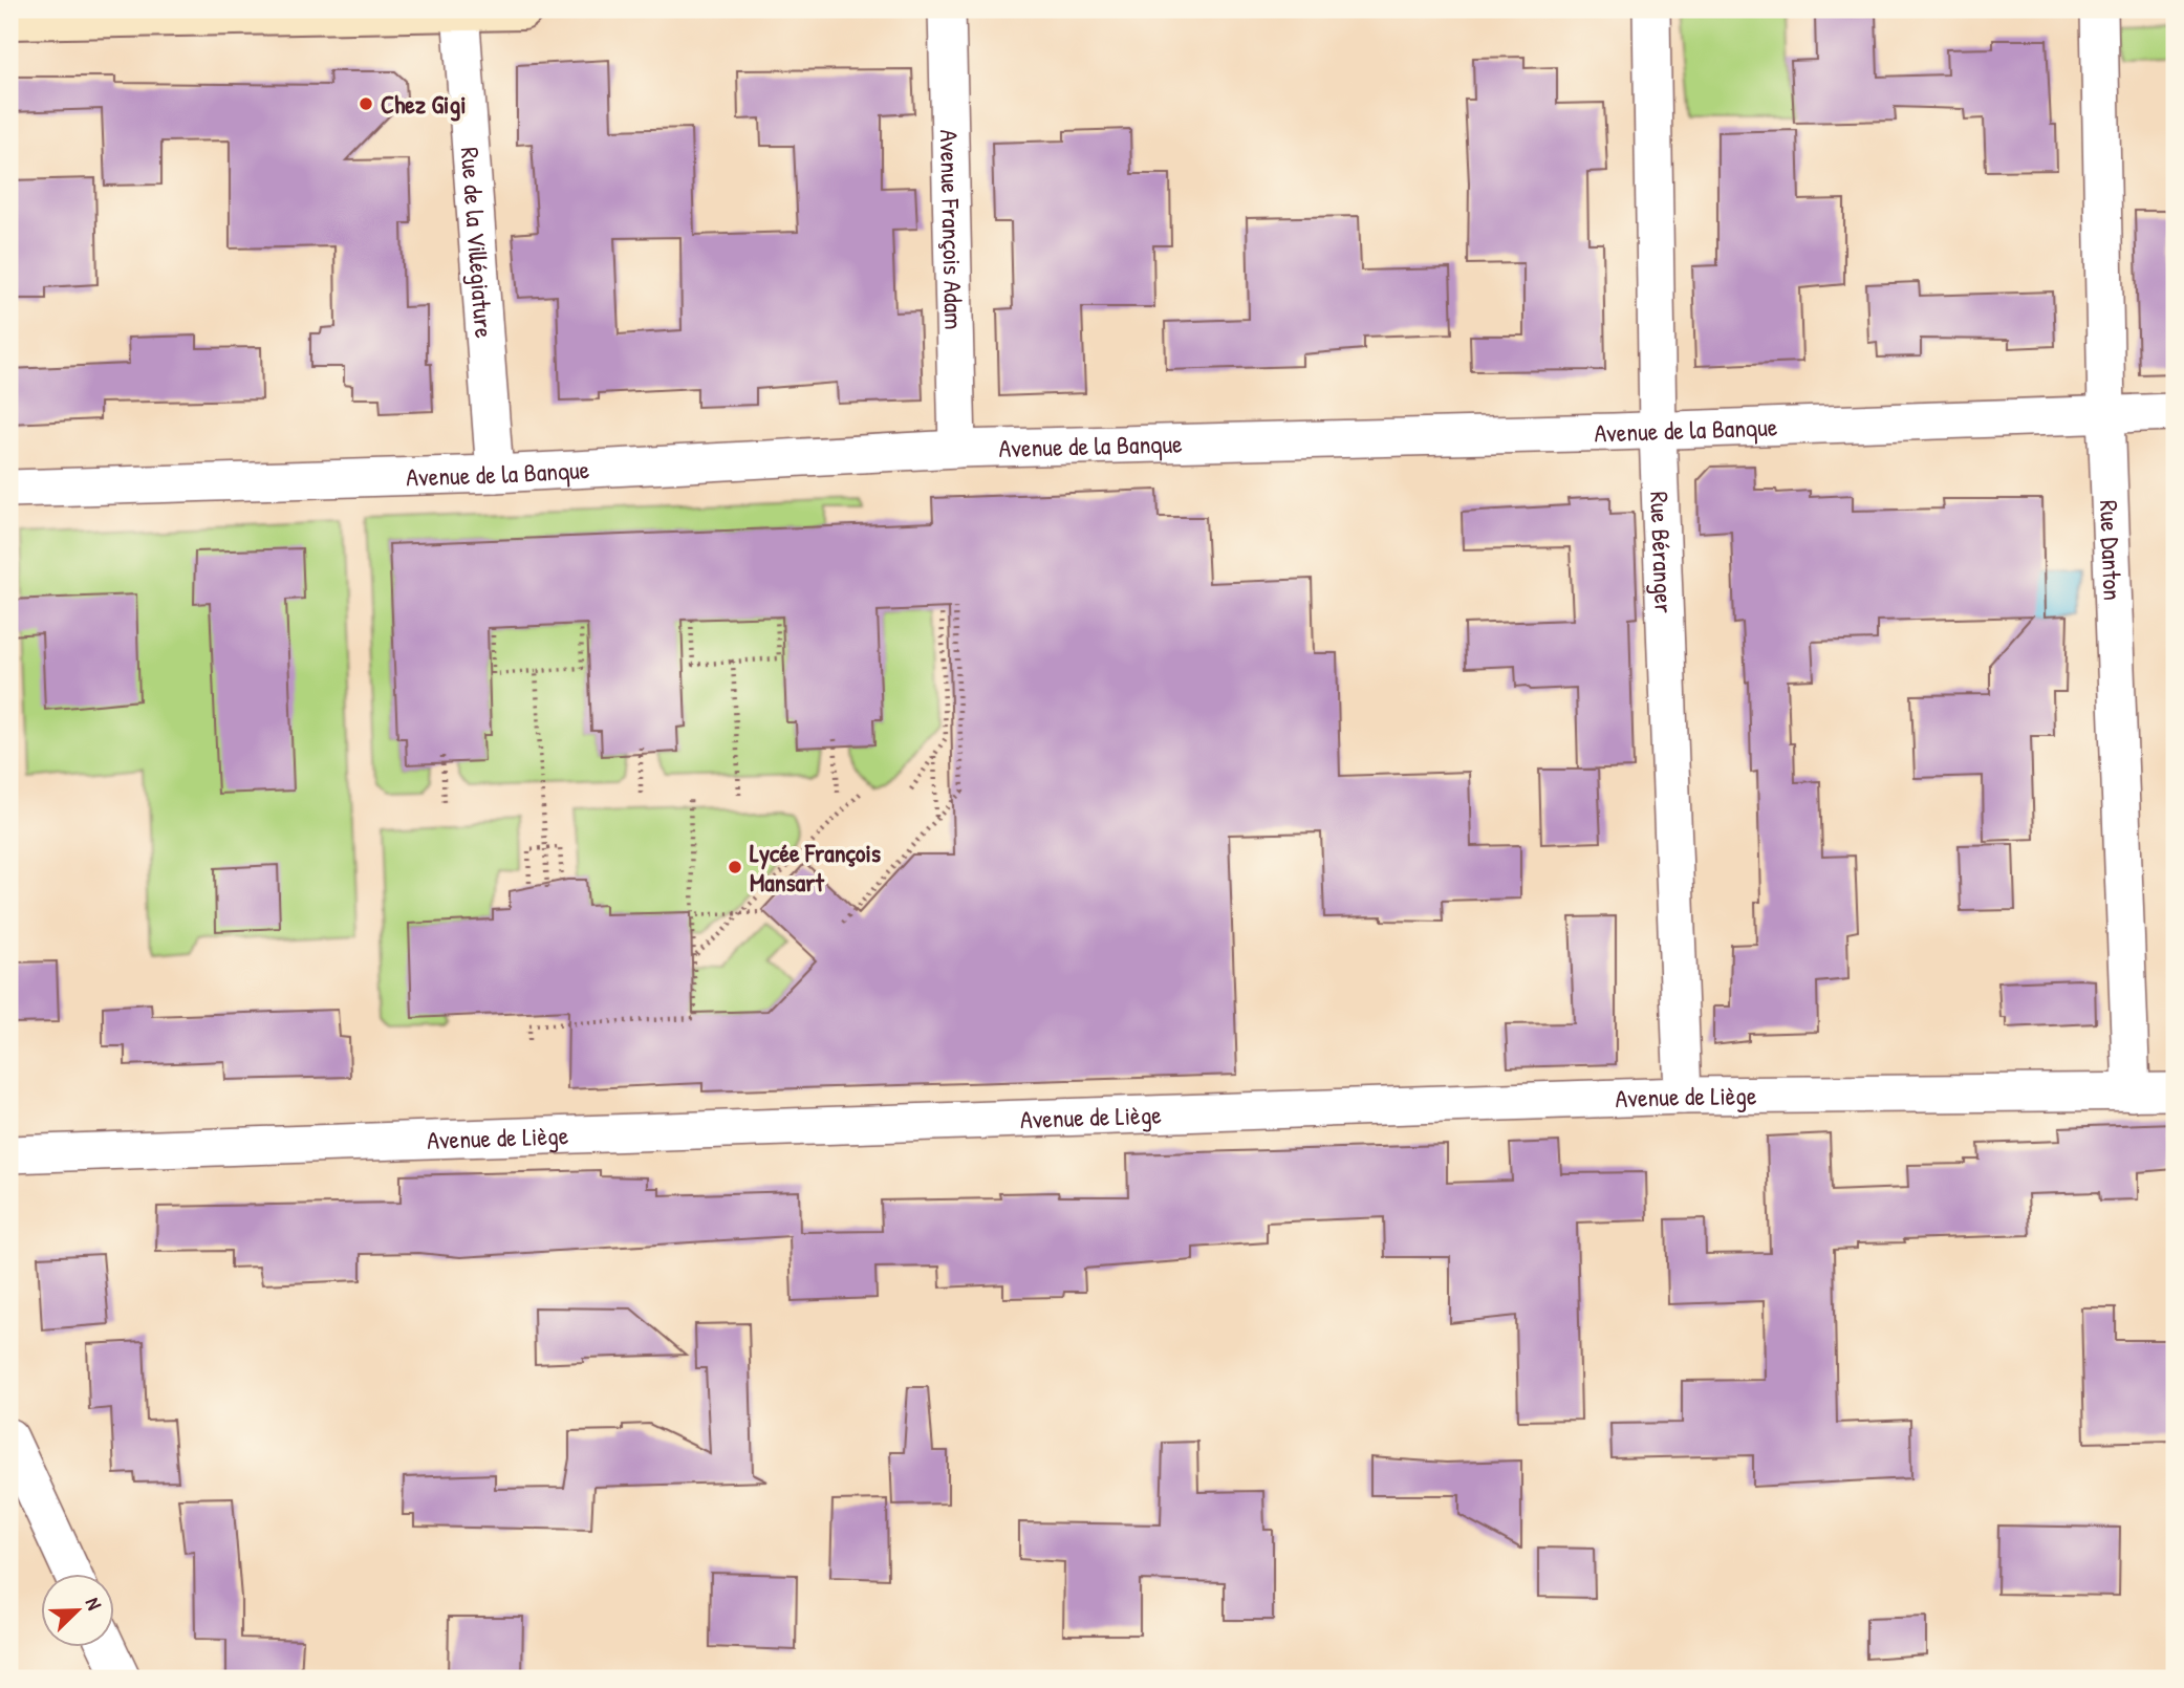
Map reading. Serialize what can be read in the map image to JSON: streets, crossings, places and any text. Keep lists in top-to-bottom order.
{
  "streets": {
    "street": [
      "Avenue François Adam",
      "Rue de la Villégiature",
      "Avenue de la Banque",
      "Rue Danton",
      "Rue Béranger",
      "Avenue de Liège"
    ]
  },
  "crossings": [
    ["Avenue François Adam", "Avenue de la Banque"],
    ["Rue de la Villégiature", "Avenue de la Banque"],
    ["Avenue de la Banque", "Rue Danton"],
    ["Avenue de la Banque", "Rue Béranger"],
    ["Rue Danton", "Avenue de Liège"],
    ["Rue Béranger", "Avenue de Liège"]
  ],
  "places": ["Chez Gigi", "Lycée François Mansart"],
  "north": "top right"
}
